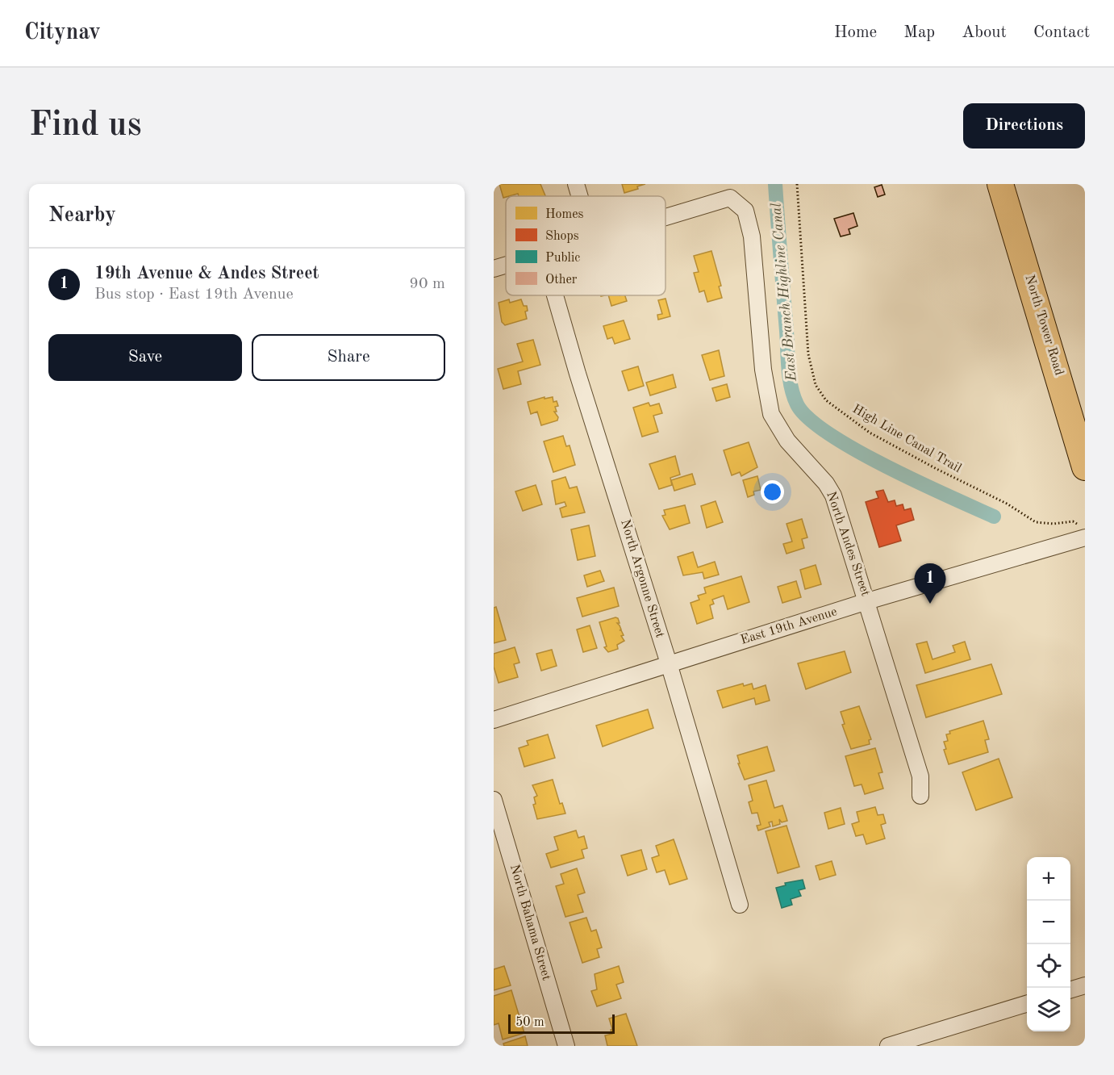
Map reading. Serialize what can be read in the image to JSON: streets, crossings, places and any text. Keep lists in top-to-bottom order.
{
  "streets": {
    "main road": ["North Tower Road"],
    "street": [
      "North Andes Street",
      "North Argonne Street",
      "East 19th Avenue",
      "North Bahama Street"
    ],
    "path": ["High Line Canal Trail"]
  },
  "crossings": [
    ["North Andes Street", "East 19th Avenue"],
    ["North Argonne Street", "East 19th Avenue"]
  ],
  "water": ["East Branch Highline Canal"],
  "legend": [
    "Homes",
    "Shops",
    "Public",
    "Other"
  ],
  "scale_bar": "50 m",
  "page": {
    "header": "Citynav",
    "nav": [
      "Home",
      "Map",
      "About",
      "Contact"
    ],
    "buttons": [
      "Directions",
      ["Save", "Share"]
    ],
    "title": "Find us",
    "heading": "Nearby",
    "list": [
      {
        "mark": "1",
        "name": "19th Avenue & Andes Street",
        "note": "Bus stop · East 19th Avenue",
        "value": "90 m"
      }
    ],
    "pins": "1",
    "map_buttons": ["+", "−"],
    "scale": "50 m"
  }
}
